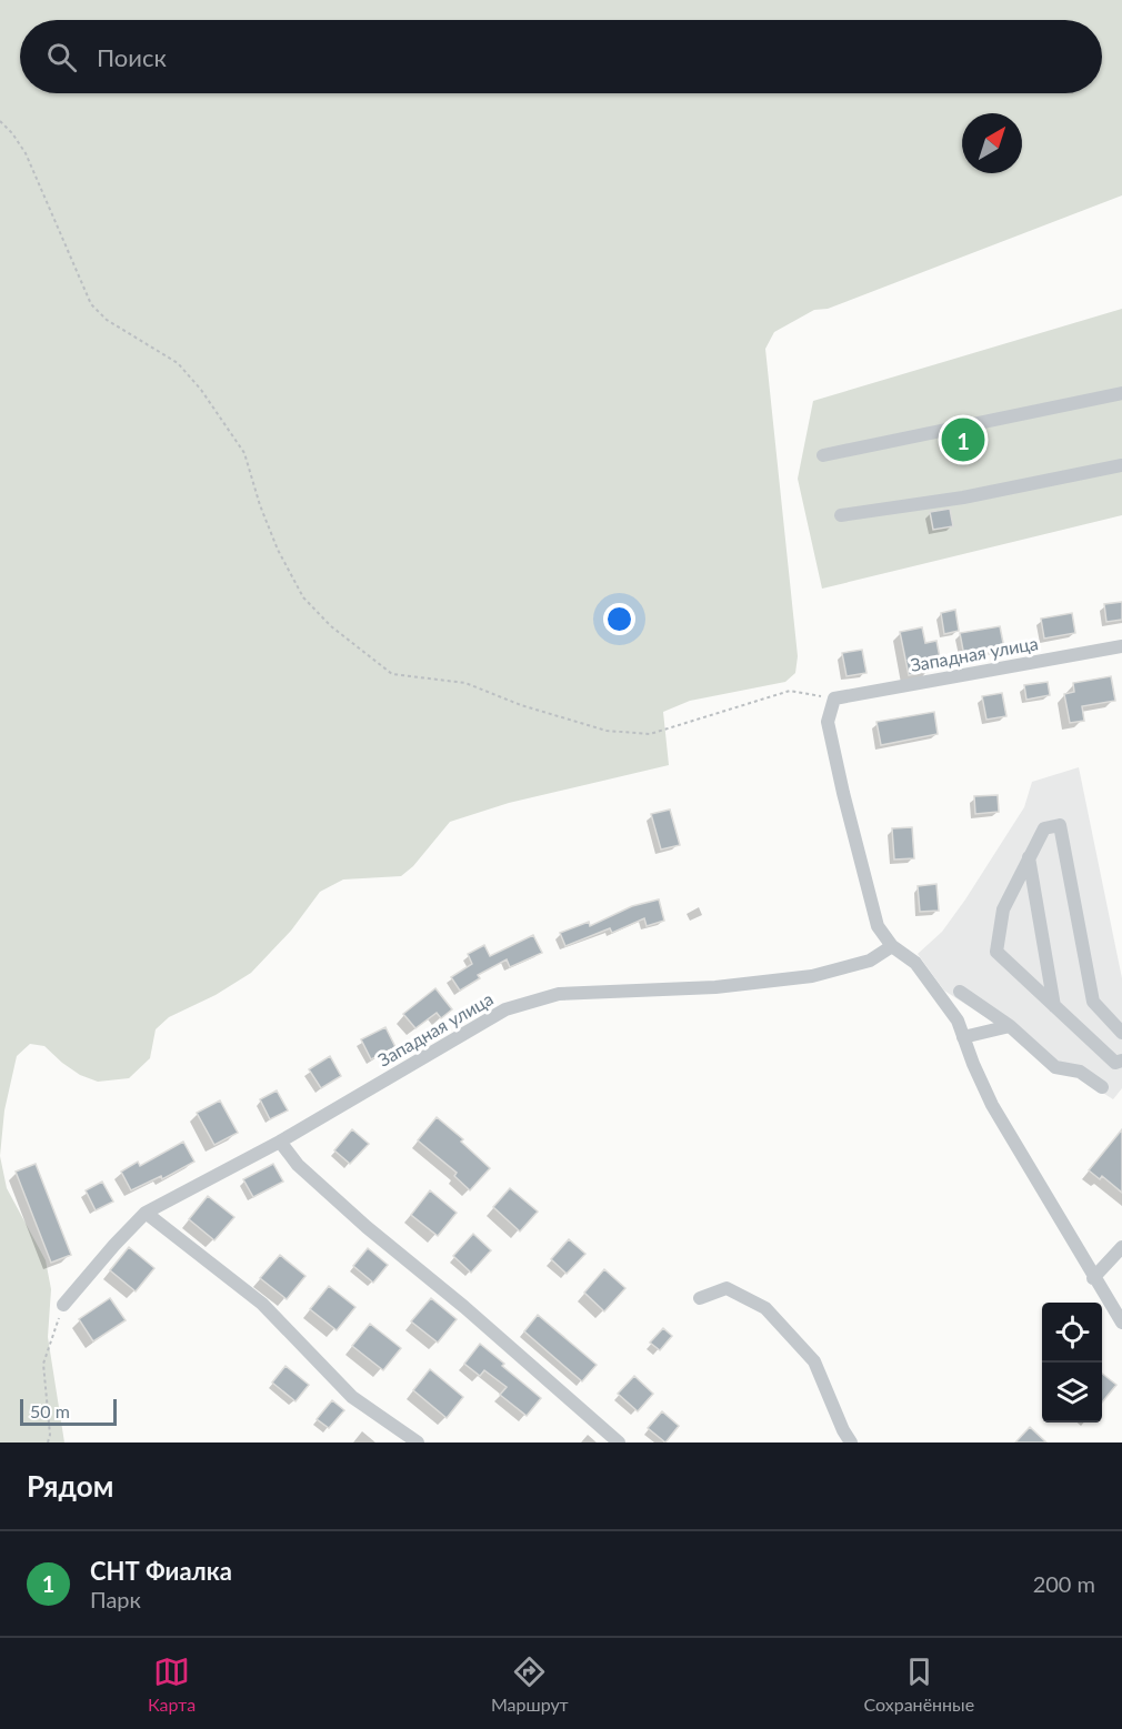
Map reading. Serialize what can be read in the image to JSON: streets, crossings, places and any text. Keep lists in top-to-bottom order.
{
  "streets": {
    "street": ["Западная улица"]
  },
  "scale_bar": "50 m",
  "north": "top right",
  "page": {
    "search": "Поиск",
    "pins": "1",
    "scale": "50 m",
    "heading": "Рядом",
    "list": [
      {
        "mark": "1",
        "name": "СНТ Фиалка",
        "note": "Парк",
        "value": "200 m"
      }
    ],
    "nav": ["Карта", "Маршрут", "Сохранённые"]
  }
}
